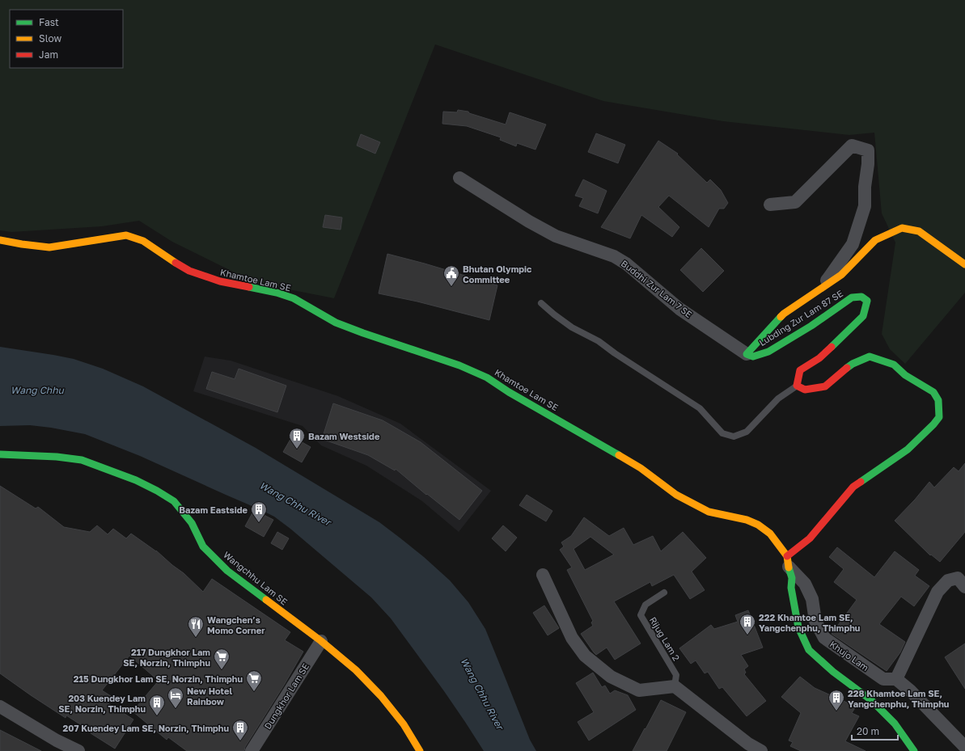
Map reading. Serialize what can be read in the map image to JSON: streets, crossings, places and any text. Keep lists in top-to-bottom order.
{
  "streets": {
    "street": [
      "Khamtoe Lam SE",
      "Buddhi Zur Lam 7 SE",
      "Lubding Zur Lam 87 SE",
      "Wangchhu Lam SE",
      "Khujo Lam",
      "Dungkhor Lam SE"
    ],
    "lane": ["Rijug Lam 2"]
  },
  "crossings": [
    ["Khamtoe Lam SE", "Khujo Lam"],
    ["Buddhi Zur Lam 7 SE", "Lubding Zur Lam 87 SE"],
    ["Wangchhu Lam SE", "Dungkhor Lam SE"]
  ],
  "water": ["Wang Chhu", "Wang Chhu River"],
  "places": {
    "public building": ["Bhutan Olympic Committee"],
    "building": [
      "Bazam Westside",
      "Bazam Eastside",
      "222 Khamtoe Lam SE, Yangchenphu, Thimphu",
      "228 Khamtoe Lam SE, Yangchenphu, Thimphu",
      "203 Kuendey Lam SE, Norzin, Thimphu",
      "207 Kuendey Lam SE, Norzin, Thimphu"
    ],
    "restaurant": ["Wangchen’s Momo Corner"],
    "supermarket": ["217 Dungkhor Lam SE, Norzin, Thimphu", "215 Dungkhor Lam SE, Norzin, Thimphu"],
    "hotel": ["New Hotel Rainbow"]
  },
  "legend": ["Fast", "Slow", "Jam"],
  "scale_bar": "20 m"
}
